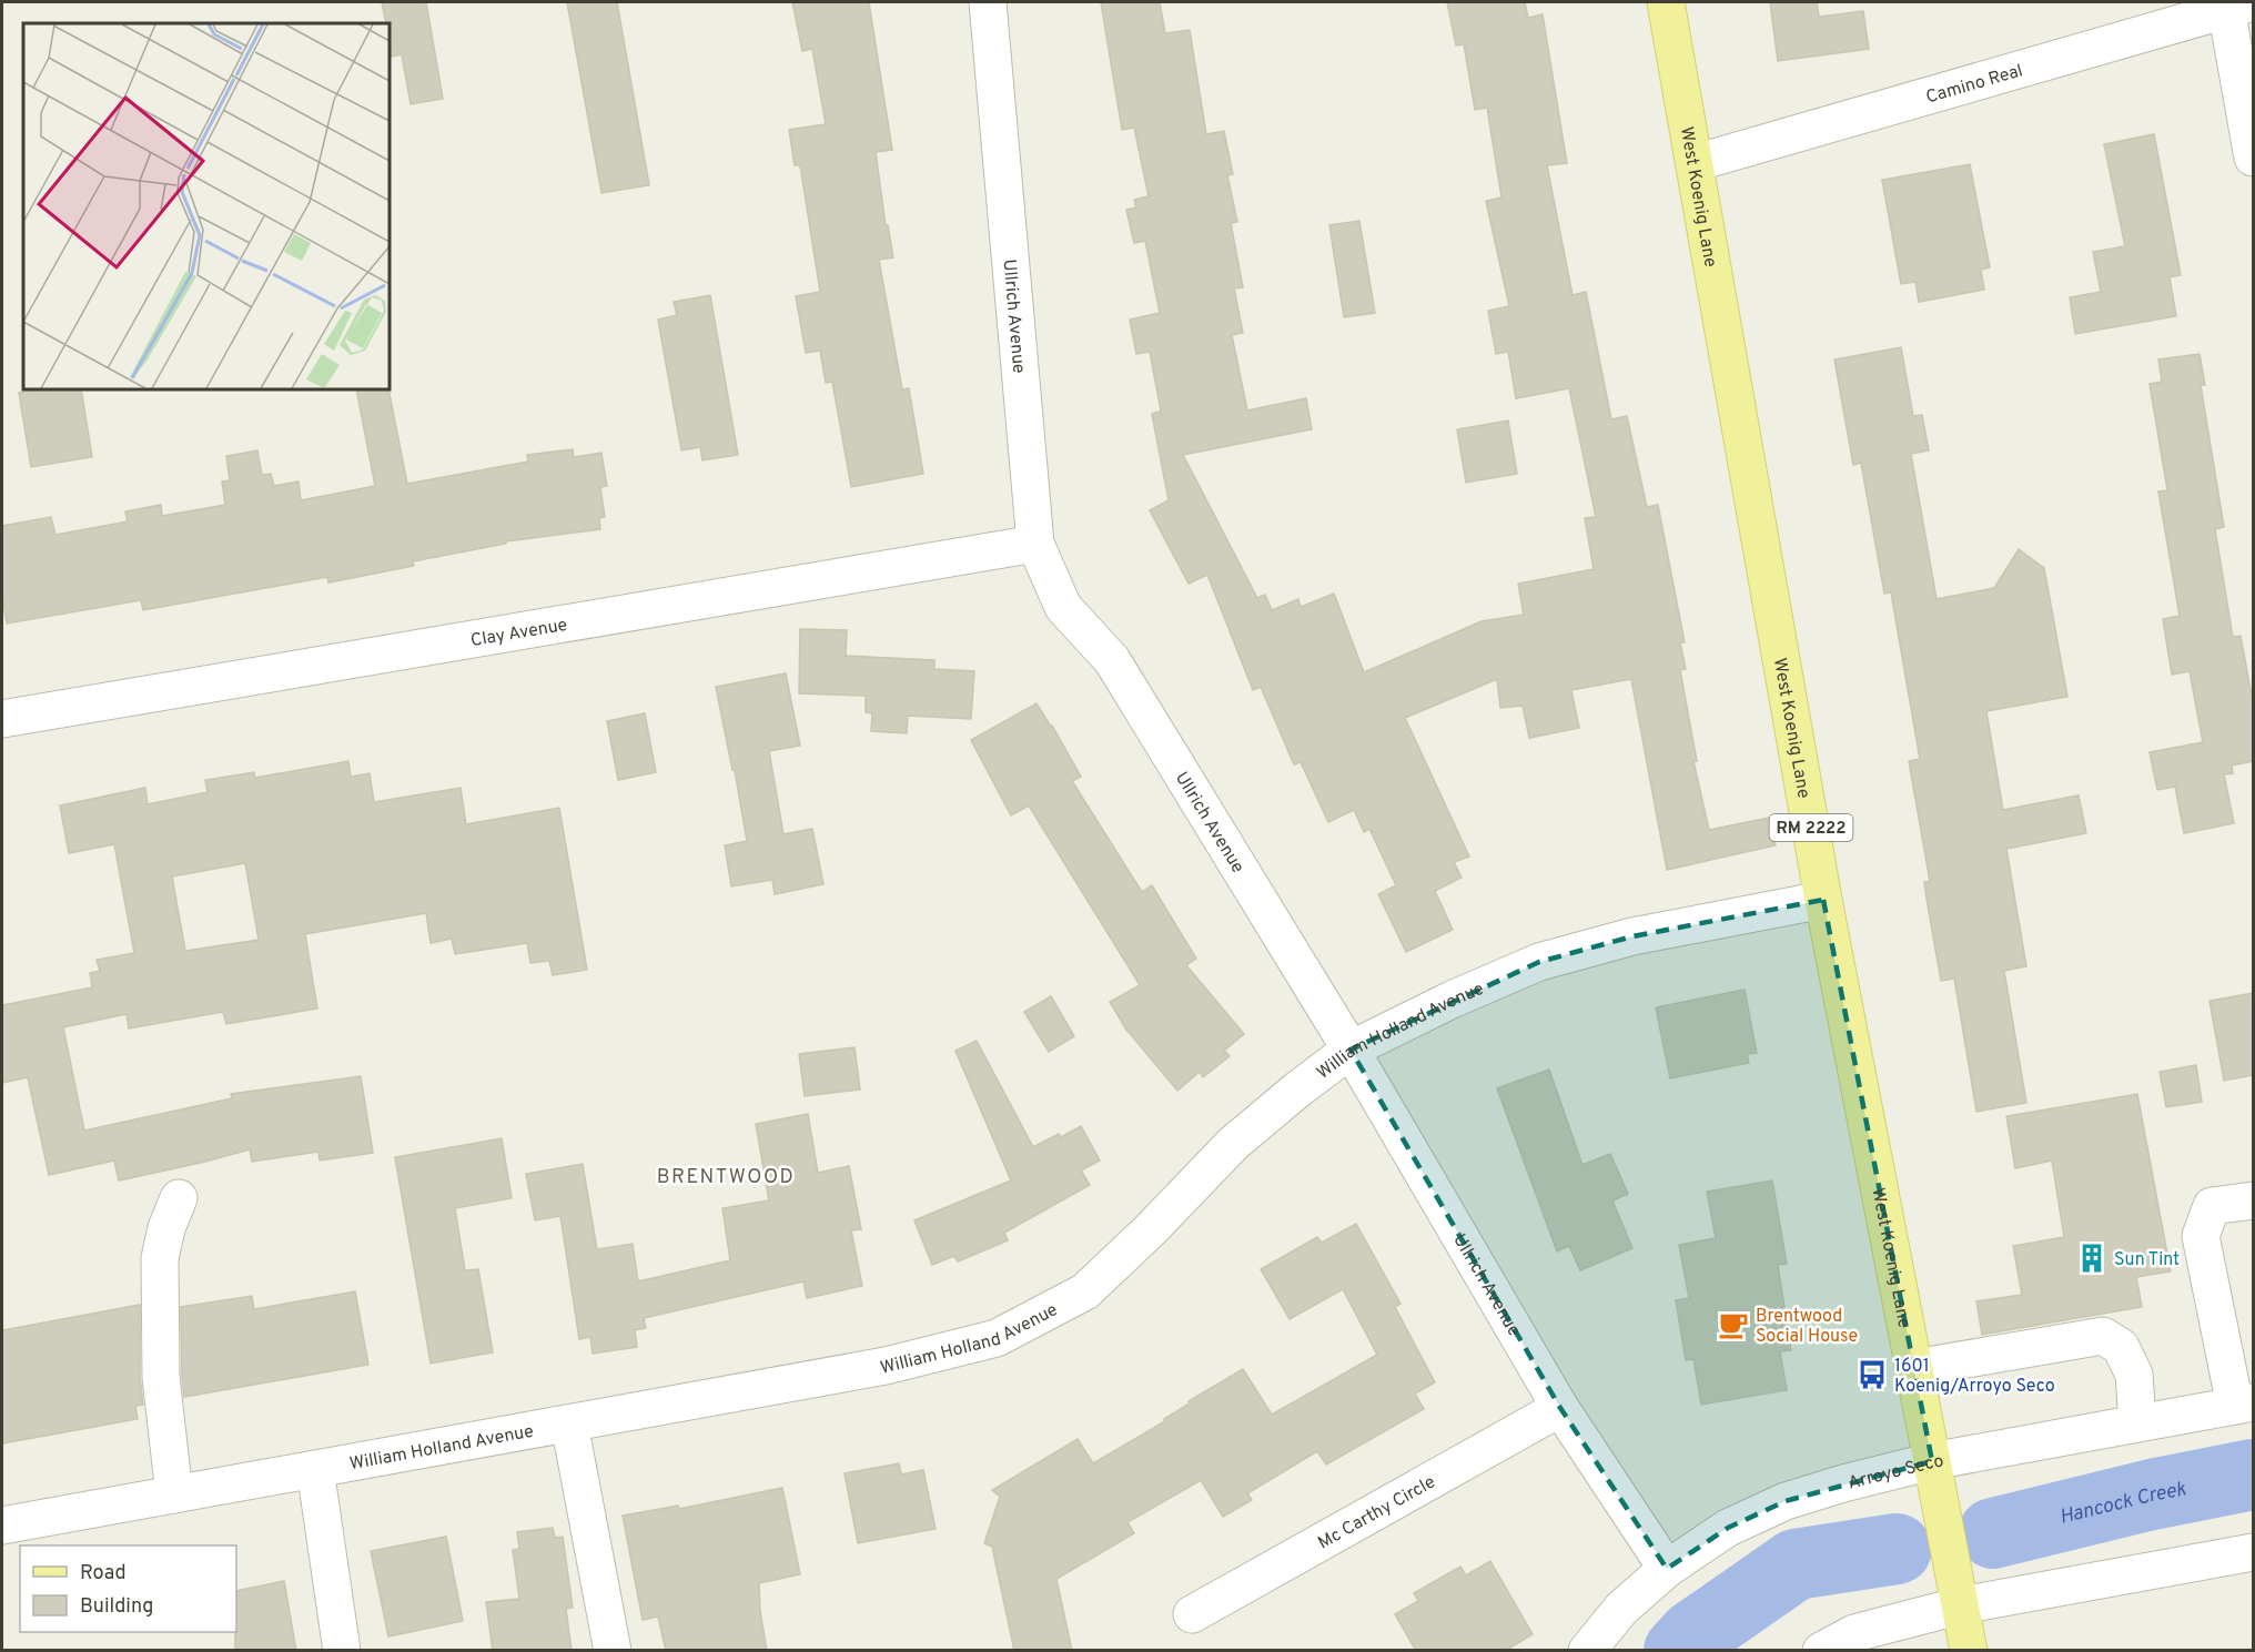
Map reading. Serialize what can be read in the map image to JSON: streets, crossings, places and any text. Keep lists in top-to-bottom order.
{
  "streets": {
    "main road": ["West Koenig Lane", "RM 2222"],
    "street": [
      "Camino Real",
      "Ullrich Avenue",
      "Clay Avenue",
      "William Holland Avenue",
      "Arroyo Seco",
      "Mc Carthy Circle"
    ]
  },
  "crossings": [
    ["Camino Real", "West Koenig Lane"],
    ["West Koenig Lane", "William Holland Avenue"],
    ["West Koenig Lane", "Arroyo Seco"],
    ["Ullrich Avenue", "Clay Avenue"],
    ["Ullrich Avenue", "William Holland Avenue"],
    ["Ullrich Avenue", "Arroyo Seco"],
    ["Ullrich Avenue", "Mc Carthy Circle"]
  ],
  "districts": ["BRENTWOOD"],
  "water": ["Hancock Creek"],
  "places": {
    "building": ["Sun Tint"],
    "cafe": ["Brentwood Social House"],
    "bus stop": ["1601 Koenig/Arroyo Seco"]
  },
  "legend": ["Road", "Building"]
}
